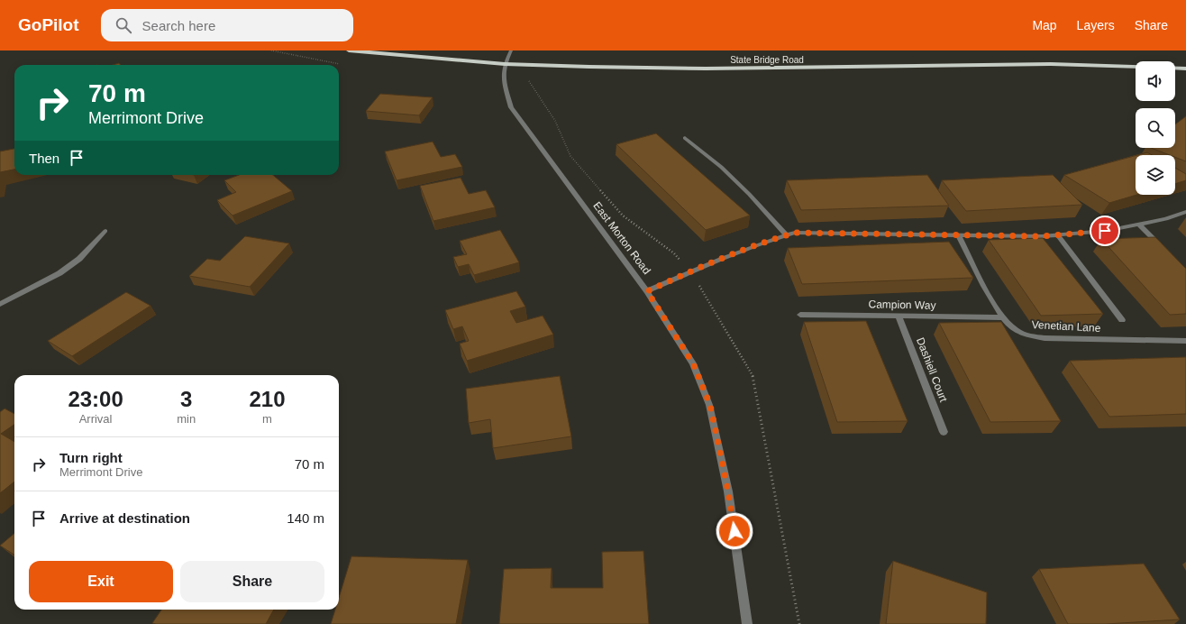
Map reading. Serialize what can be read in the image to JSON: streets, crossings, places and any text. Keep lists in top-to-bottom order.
{
  "streets": {
    "highway": ["State Bridge Road"],
    "street": [
      "East Morton Road",
      "Campion Way",
      "Venetian Lane",
      "Dashiell Court"
    ]
  },
  "crossings": [
    ["State Bridge Road", "East Morton Road"],
    ["Campion Way", "Venetian Lane"],
    ["Campion Way", "Dashiell Court"]
  ],
  "page": {
    "header": "GoPilot",
    "search": "Search here",
    "nav": ["Map", "Layers", "Share"],
    "turn": ["70 m", "Merrimont Drive"],
    "then": "Then",
    "eta": [
      "23:00",
      "Arrival",
      "3",
      "min",
      "210",
      "m"
    ],
    "list": [
      {
        "name": "Turn right",
        "note": "Merrimont Drive",
        "value": "70 m"
      },
      {
        "name": "Arrive at destination",
        "value": "140 m"
      }
    ],
    "buttons": ["Exit", "Share"]
  }
}
